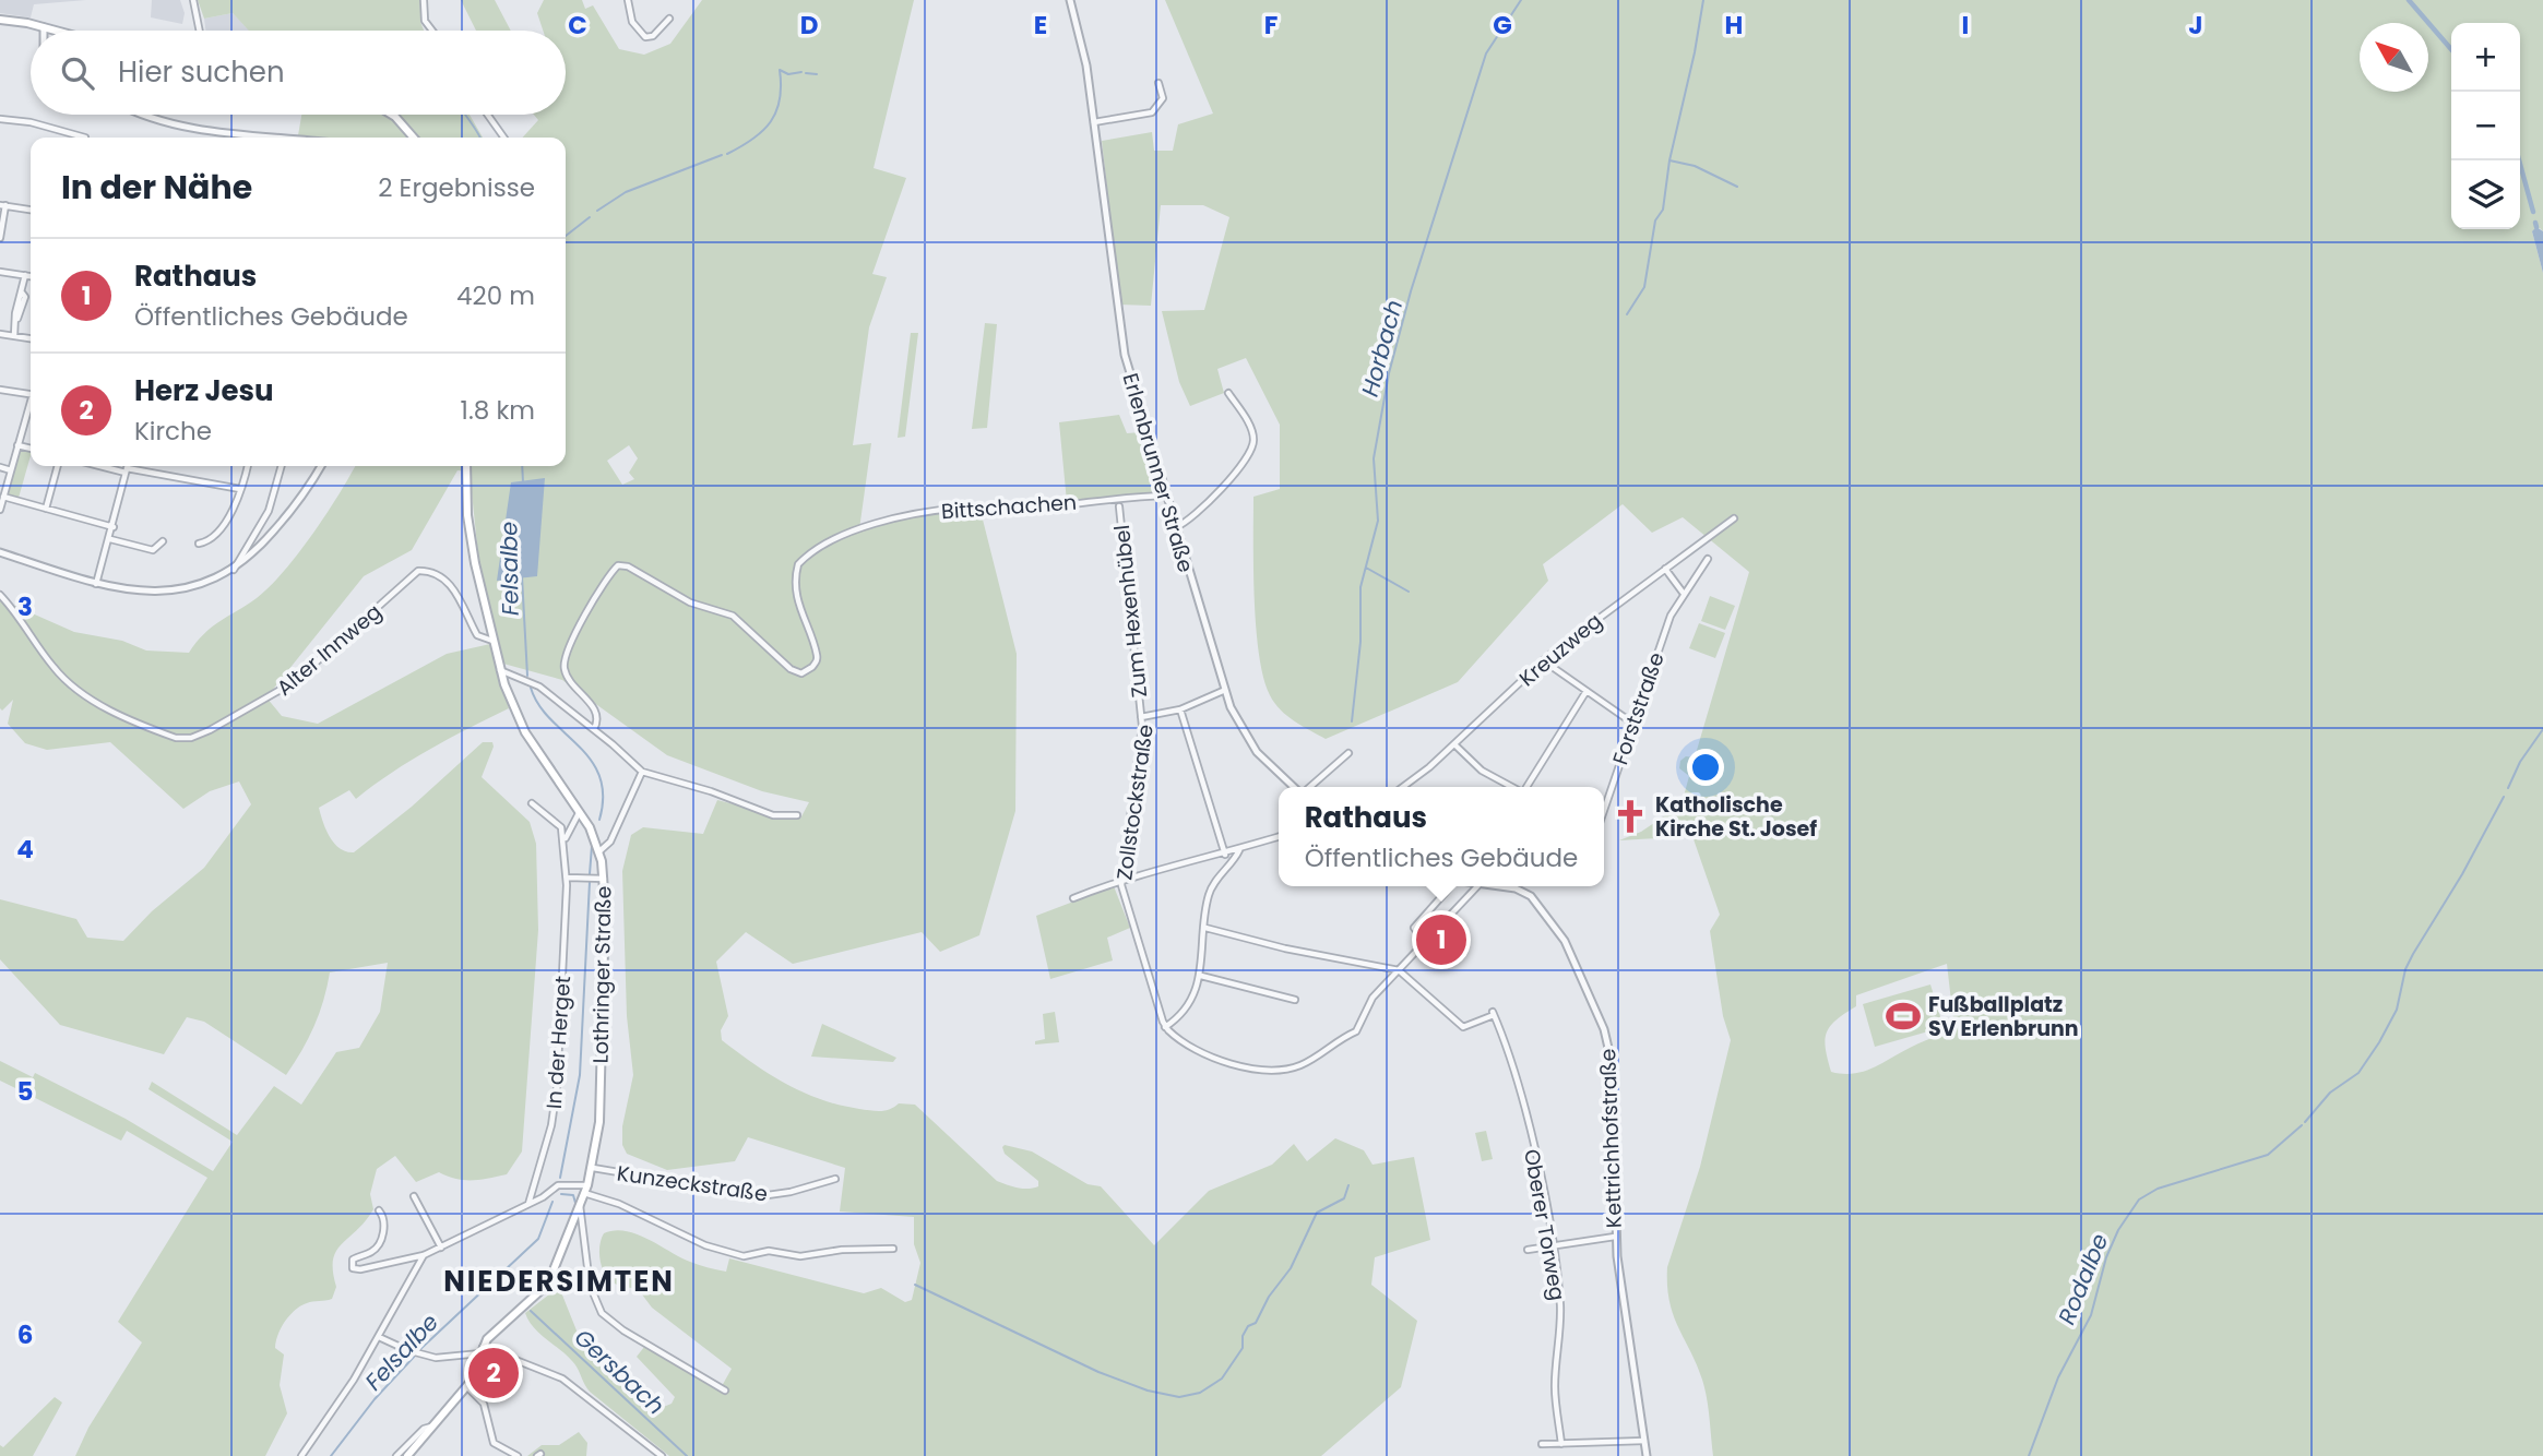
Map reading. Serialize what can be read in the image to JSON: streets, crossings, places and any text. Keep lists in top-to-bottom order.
{
  "streets": {
    "main road": ["Lothringer Straße"],
    "street": [
      "Erlenbrunner Straße",
      "Bittschachen",
      "Zum Hexenhübel",
      "Alter Innweg",
      "Kreuzweg",
      "Forststraße",
      "Zollstockstraße",
      "In der Herget",
      "Kettrichhofstraße",
      "Kunzeckstraße",
      "Oberer Torweg"
    ]
  },
  "crossings": [
    ["Erlenbrunner Straße", "Bittschachen"],
    ["Erlenbrunner Straße", "Zollstockstraße"],
    ["Zum Hexenhübel", "Zollstockstraße"],
    ["Alter Innweg", "Lothringer Straße"],
    ["Lothringer Straße", "Kunzeckstraße"]
  ],
  "districts": ["NIEDERSIMTEN"],
  "water": [
    "Horbach",
    "Felsalbe",
    "Rodalbe",
    "Gersbach"
  ],
  "places": {
    "church": ["Katholische Kirche St. Josef"],
    "sports": ["Fußballplatz SV Erlenbrunn"]
  },
  "north": "top left",
  "page": {
    "map_buttons": ["+", "−"],
    "search": "Hier suchen",
    "heading": ["In der Nähe", "2 Ergebnisse"],
    "list": [
      {
        "mark": "1",
        "name": "Rathaus",
        "note": "Öffentliches Gebäude",
        "value": "420 m"
      },
      {
        "mark": "2",
        "name": "Herz Jesu",
        "note": "Kirche",
        "value": "1.8 km"
      }
    ],
    "popup": ["Rathaus", "Öffentliches Gebäude"],
    "pins": ["1", "2"]
  },
  "grid": {
    "columns": [
      "C",
      "D",
      "E",
      "F",
      "G",
      "H",
      "I",
      "J"
    ],
    "rows": [
      "3",
      "4",
      "5",
      "6"
    ]
  }
}
